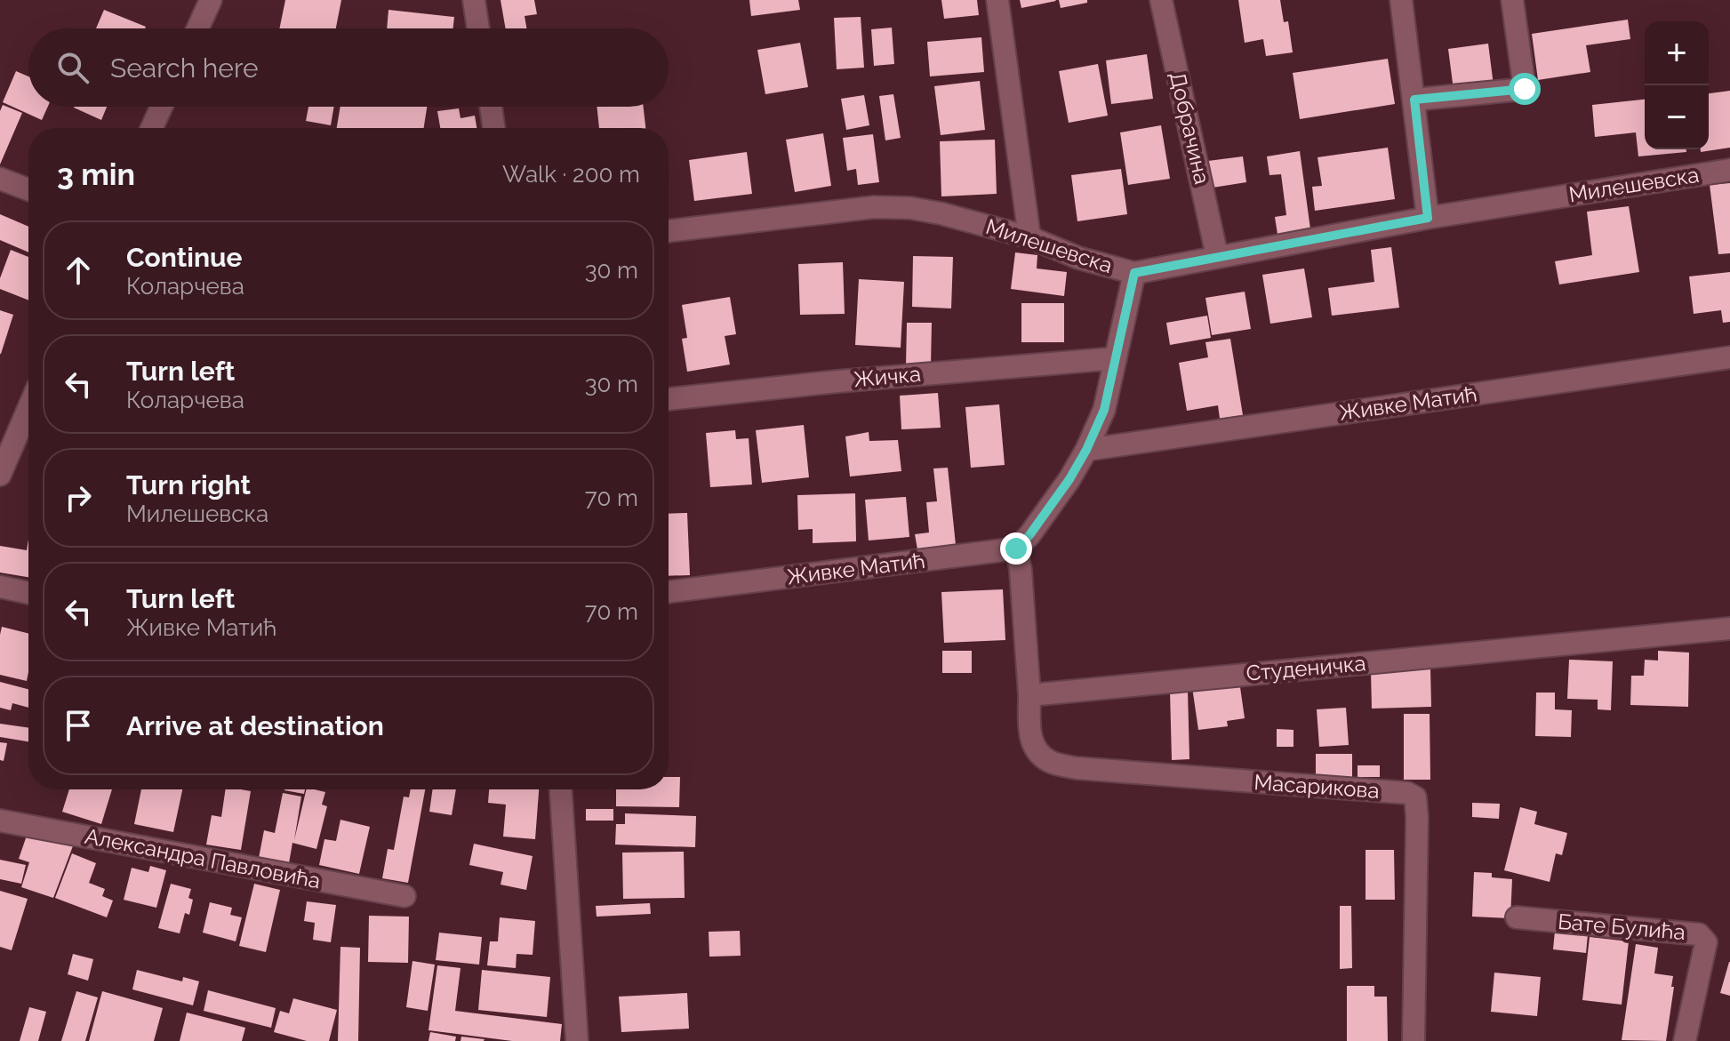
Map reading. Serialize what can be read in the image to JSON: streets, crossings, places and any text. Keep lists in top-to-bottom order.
{
  "streets": {
    "street": [
      "Добрачина",
      "Милешевска",
      "Жичка",
      "Живке Матић",
      "Студеничка",
      "Масарикова",
      "Александра Павловића",
      "Бате Булића"
    ]
  },
  "crossings": [
    ["Добрачина", "Милешевска"],
    ["Студеничка", "Масарикова"]
  ],
  "page": {
    "map_buttons": ["+", "−"],
    "search": "Search here",
    "heading": ["3 min", "Walk · 200 m"],
    "list": [
      ["Continue", "Коларчева", "30 m"],
      ["Turn left", "Коларчева", "30 m"],
      ["Turn right", "Милешевска", "70 m"],
      ["Turn left", "Живке Матић", "70 m"],
      "Arrive at destination"
    ]
  }
}
